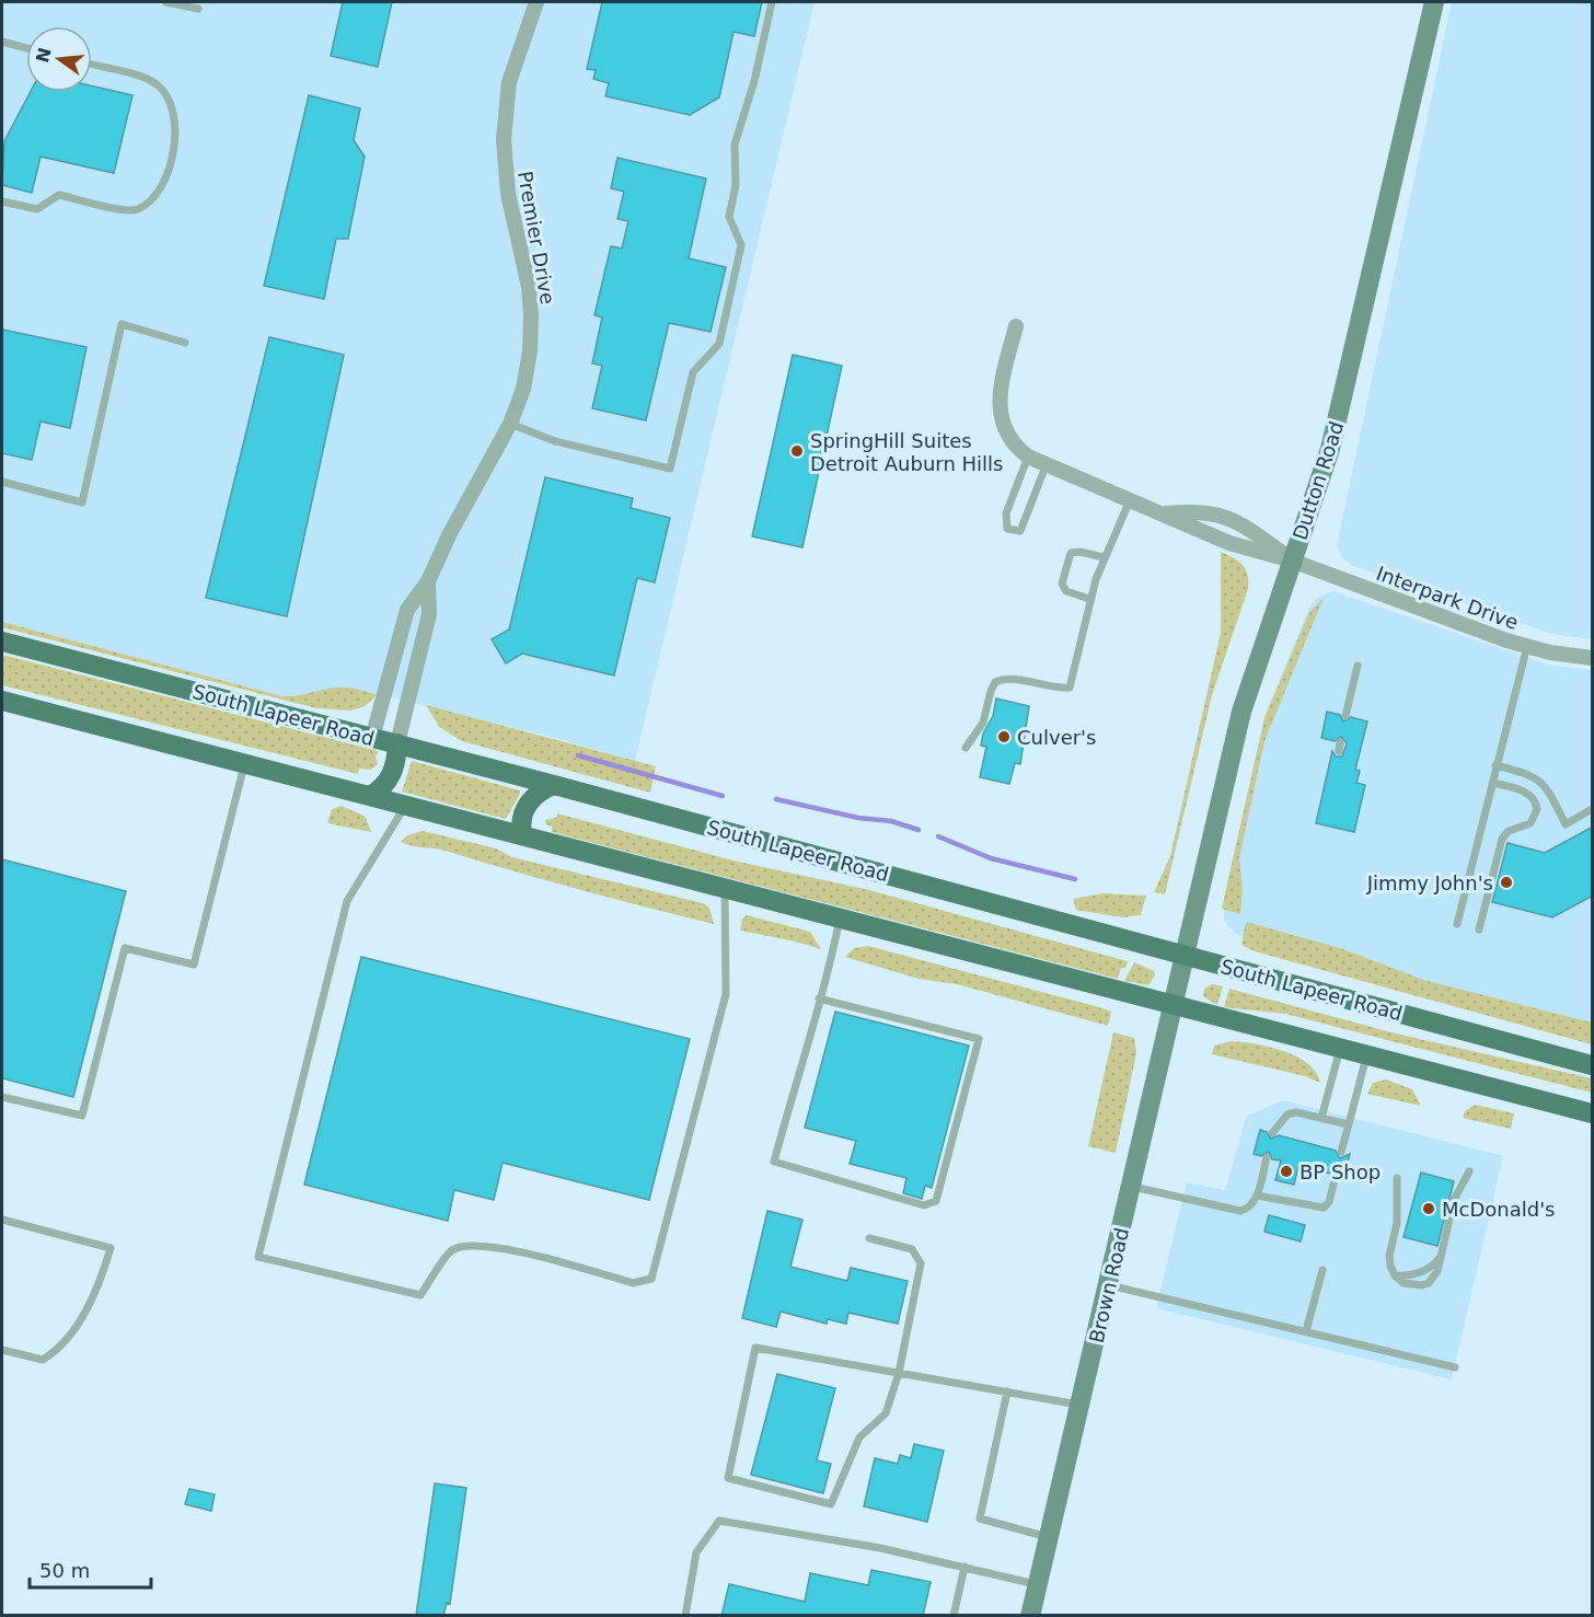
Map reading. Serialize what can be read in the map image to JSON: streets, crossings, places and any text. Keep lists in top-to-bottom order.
{
  "streets": {
    "main road": ["South Lapeer Road"],
    "street": [
      "Premier Drive",
      "Dutton Road",
      "Interpark Drive",
      "Brown Road"
    ]
  },
  "crossings": [
    ["Premier Drive", "South Lapeer Road"],
    ["Dutton Road", "Interpark Drive"],
    ["Dutton Road", "South Lapeer Road"],
    ["Dutton Road", "Brown Road"],
    ["South Lapeer Road", "Brown Road"]
  ],
  "places": [
    "SpringHill Suites Detroit Auburn Hills",
    "Culver's",
    "Jimmy John's",
    "BP Shop",
    "McDonald's"
  ],
  "scale_bar": "50 m",
  "north": "left"
}
